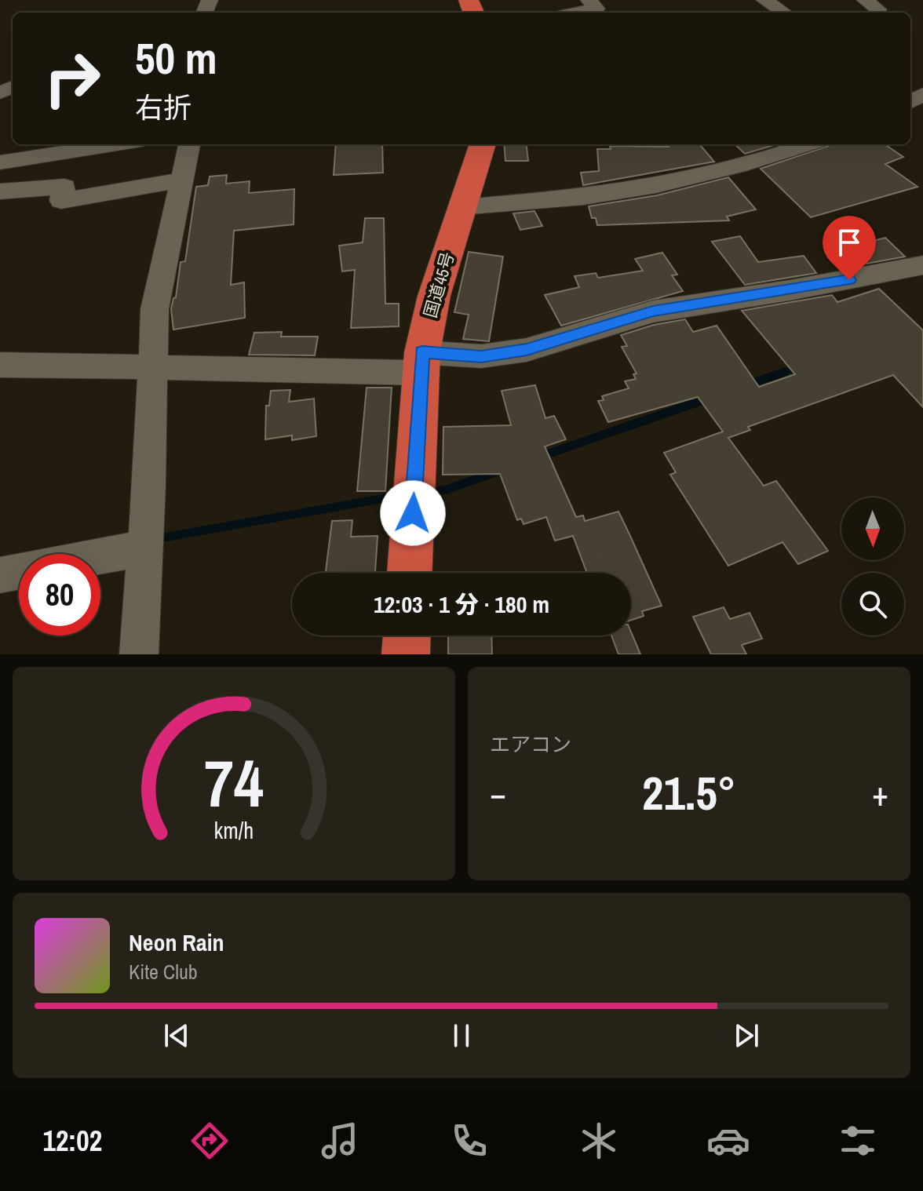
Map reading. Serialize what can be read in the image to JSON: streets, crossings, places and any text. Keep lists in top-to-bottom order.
{
  "streets": {
    "highway": ["国道45号"]
  },
  "north": "bottom",
  "page": {
    "turn": ["50 m", "右折"],
    "limit": "80",
    "trip": "12:03 · 1 分 · 180 m",
    "tile": "エアコン",
    "heat": ["−", "21.5°", "+"],
    "song": ["Neon Rain", "Kite Club"],
    "tabs": "12:02",
    "gauge": ["74", "km/h"]
  }
}
